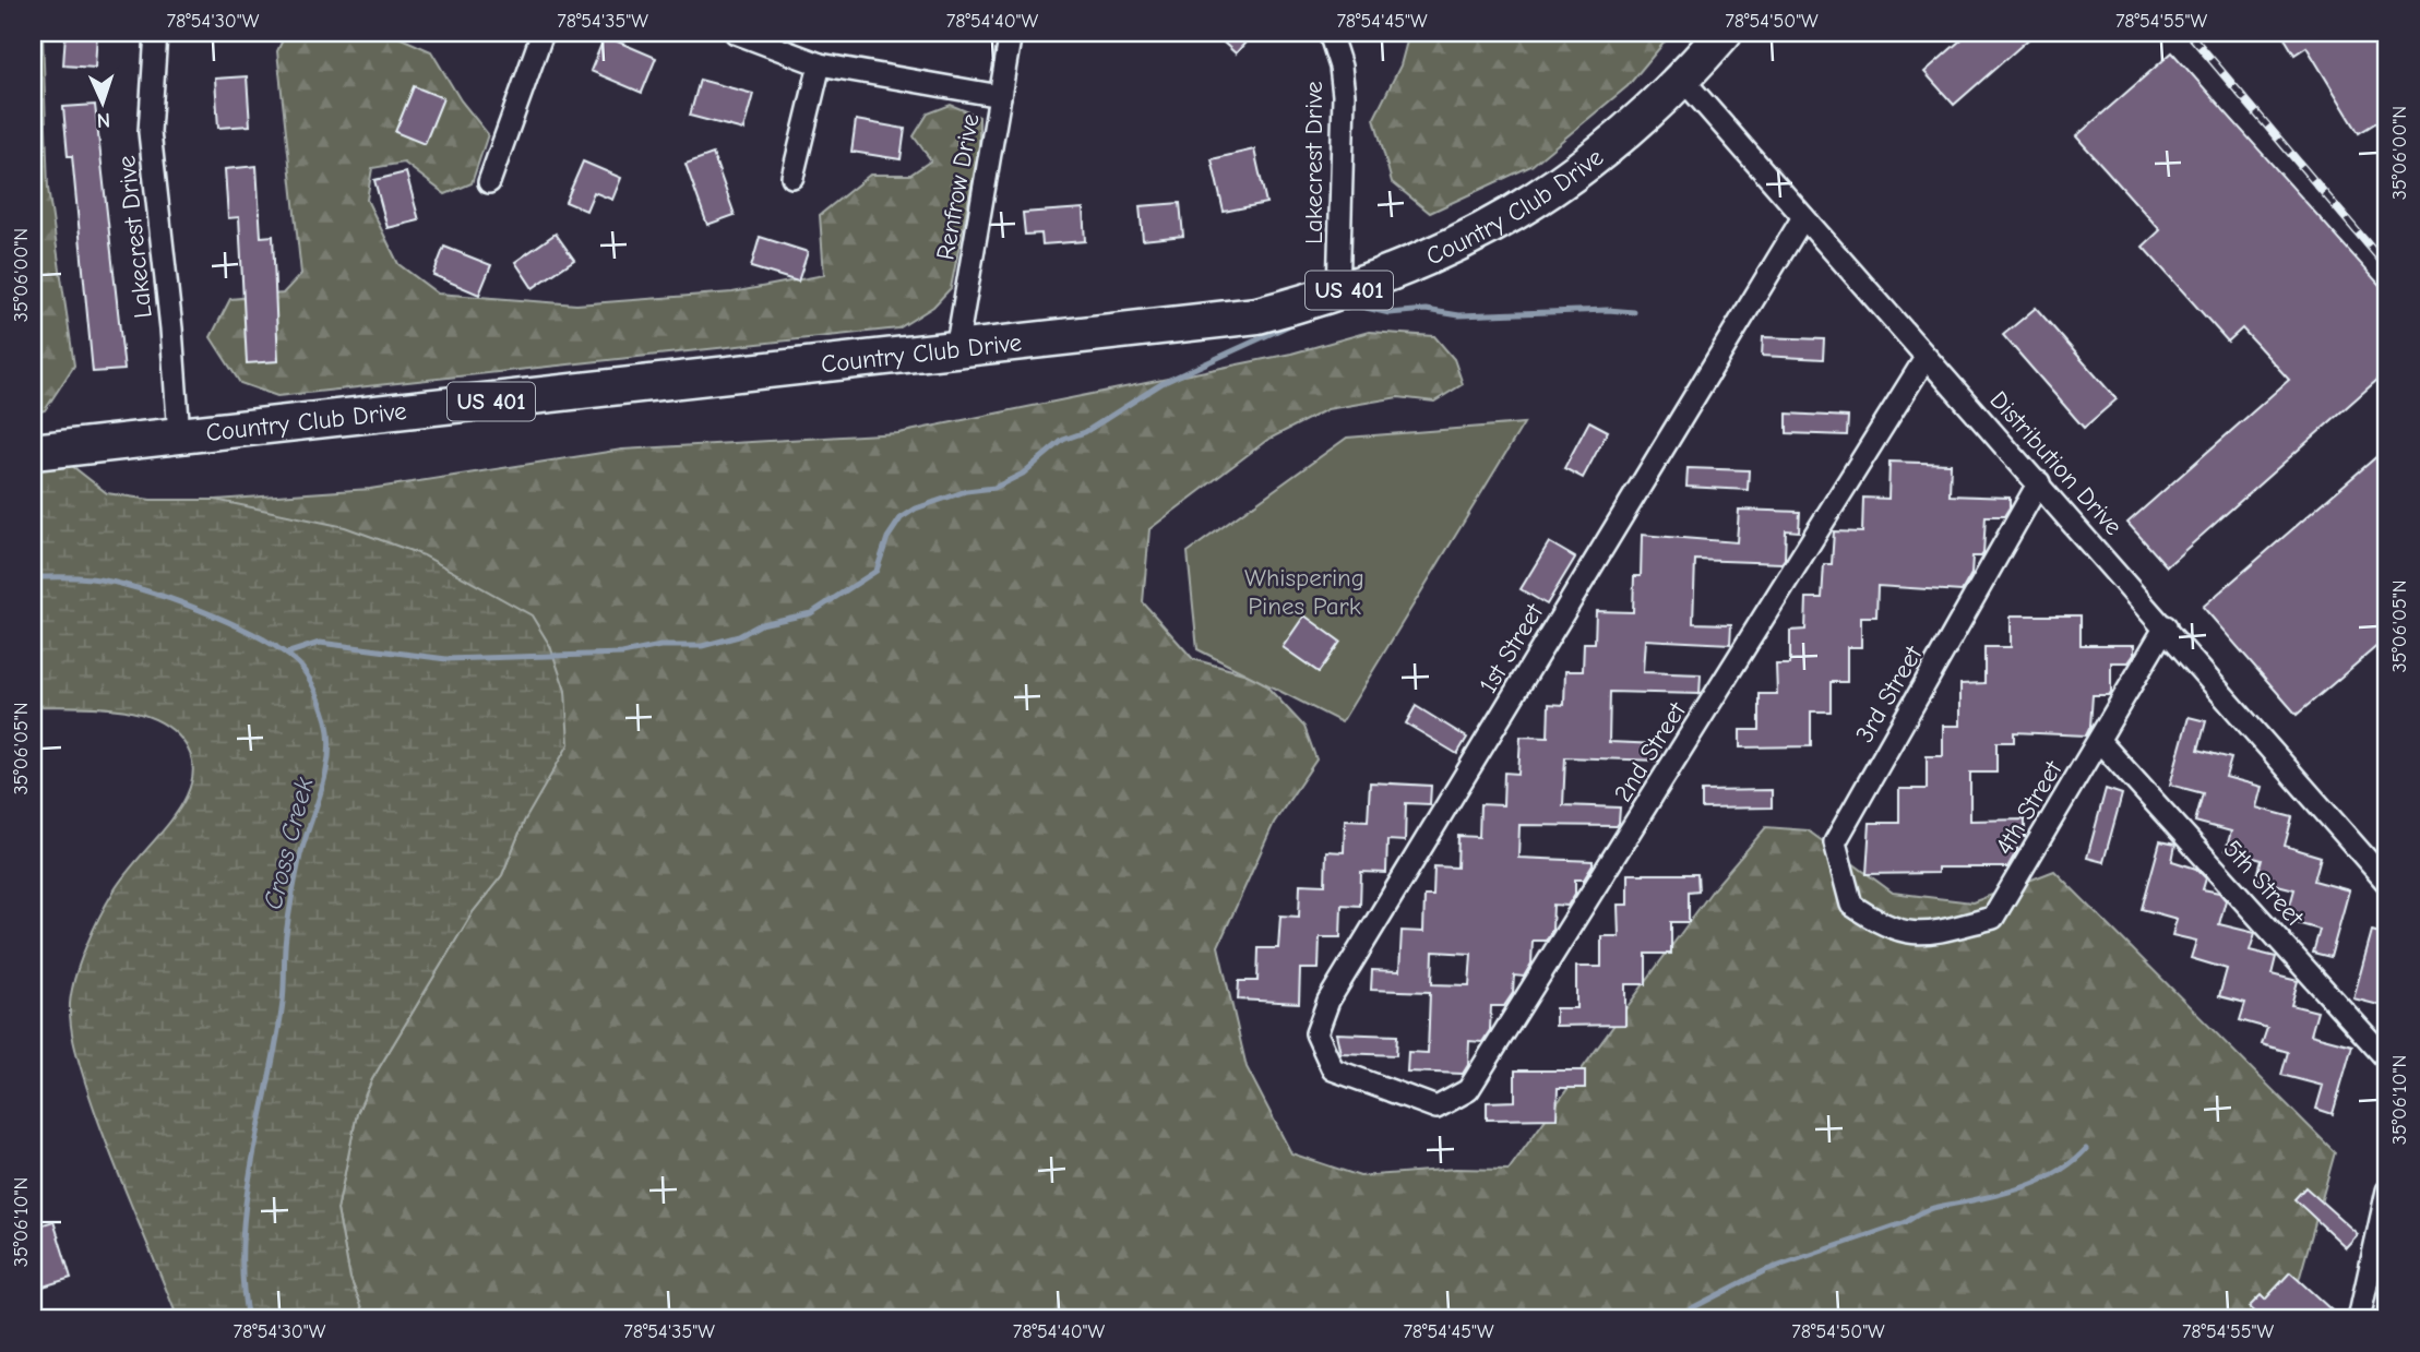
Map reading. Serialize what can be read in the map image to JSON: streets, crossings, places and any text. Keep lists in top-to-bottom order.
{
  "streets": {
    "main road": ["Country Club Drive", "US 401"],
    "street": [
      "Lakecrest Drive",
      "Renfrow Drive",
      "Distribution Drive",
      "1st Street",
      "3rd Street",
      "2nd Street",
      "4th Street",
      "5th Street"
    ]
  },
  "crossings": [
    ["Lakecrest Drive", "Country Club Drive"],
    ["Renfrow Drive", "Country Club Drive"],
    ["Country Club Drive", "Distribution Drive"],
    ["Distribution Drive", "1st Street"],
    ["Distribution Drive", "3rd Street"],
    ["Distribution Drive", "2nd Street"],
    ["Distribution Drive", "4th Street"],
    ["1st Street", "2nd Street"],
    ["3rd Street", "4th Street"],
    ["4th Street", "5th Street"]
  ],
  "water": ["Cross Creek"],
  "parks": ["Whispering Pines Park"],
  "north": "bottom",
  "coordinates": [
    "78°54'30\"W",
    "78°54'35\"W",
    "78°54'40\"W",
    "78°54'45\"W",
    "78°54'50\"W",
    "78°54'55\"W",
    "35°06'00\"N",
    "35°06'05\"N",
    "35°06'10\"N"
  ]
}
